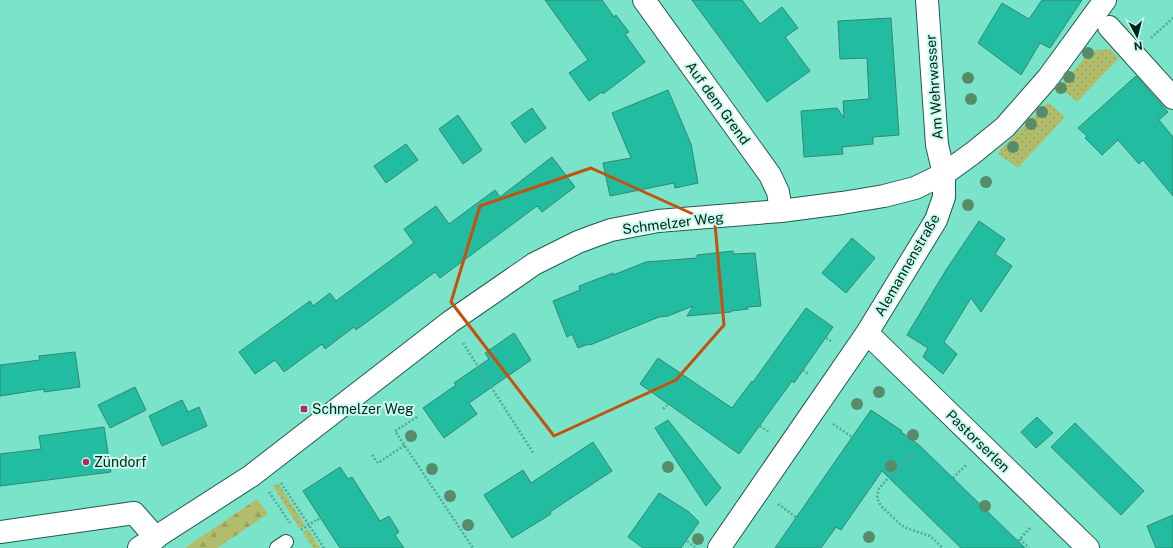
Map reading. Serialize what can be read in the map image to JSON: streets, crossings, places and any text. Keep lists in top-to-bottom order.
{
  "streets": {
    "street": [
      "Am Wehrwasser",
      "Auf dem Grend",
      "Schmelzer Weg",
      "Alemannenstraße",
      "Pastorserlen"
    ]
  },
  "crossings": [
    ["Am Wehrwasser", "Schmelzer Weg"],
    ["Am Wehrwasser", "Alemannenstraße"],
    ["Auf dem Grend", "Schmelzer Weg"],
    ["Schmelzer Weg", "Alemannenstraße"],
    ["Alemannenstraße", "Pastorserlen"]
  ],
  "places": {
    "transit": ["Schmelzer Weg"],
    "other": ["Zündorf"]
  },
  "north": "bottom"
}
